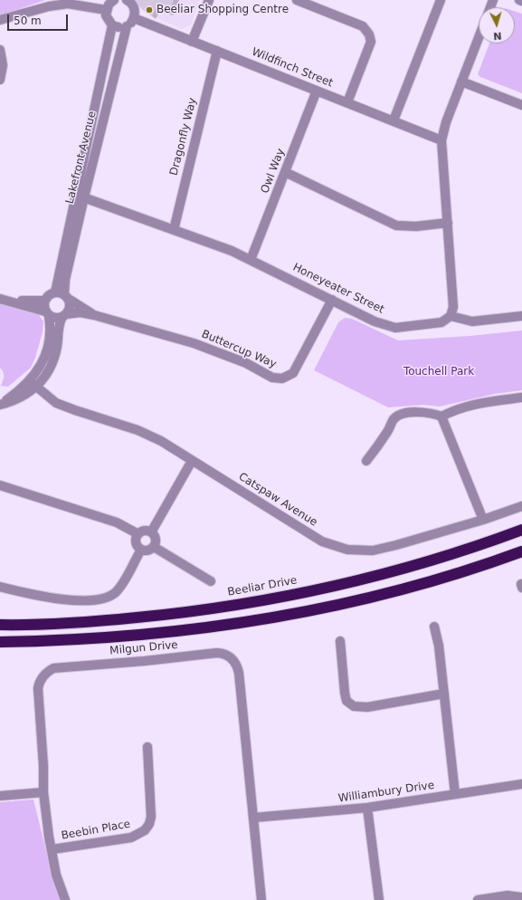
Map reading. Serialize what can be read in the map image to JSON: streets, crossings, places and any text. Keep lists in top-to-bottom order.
{
  "streets": {
    "highway": ["Beeliar Drive"],
    "street": [
      "Wildfinch Street",
      "Dragonfly Way",
      "Lakefront Avenue",
      "Owl Way",
      "Honeyeater Street",
      "Buttercup Way",
      "Catspaw Avenue",
      "Milgun Drive",
      "Williambury Drive",
      "Beebin Place"
    ]
  },
  "crossings": [
    ["Wildfinch Street", "Dragonfly Way"],
    ["Wildfinch Street", "Owl Way"],
    ["Dragonfly Way", "Honeyeater Street"],
    ["Lakefront Avenue", "Honeyeater Street"],
    ["Lakefront Avenue", "Buttercup Way"],
    ["Owl Way", "Honeyeater Street"],
    ["Honeyeater Street", "Buttercup Way"],
    ["Milgun Drive", "Williambury Drive"],
    ["Milgun Drive", "Beebin Place"]
  ],
  "parks": ["Touchell Park"],
  "places": ["Beeliar Shopping Centre"],
  "scale_bar": "50 m",
  "north": "bottom"
}
